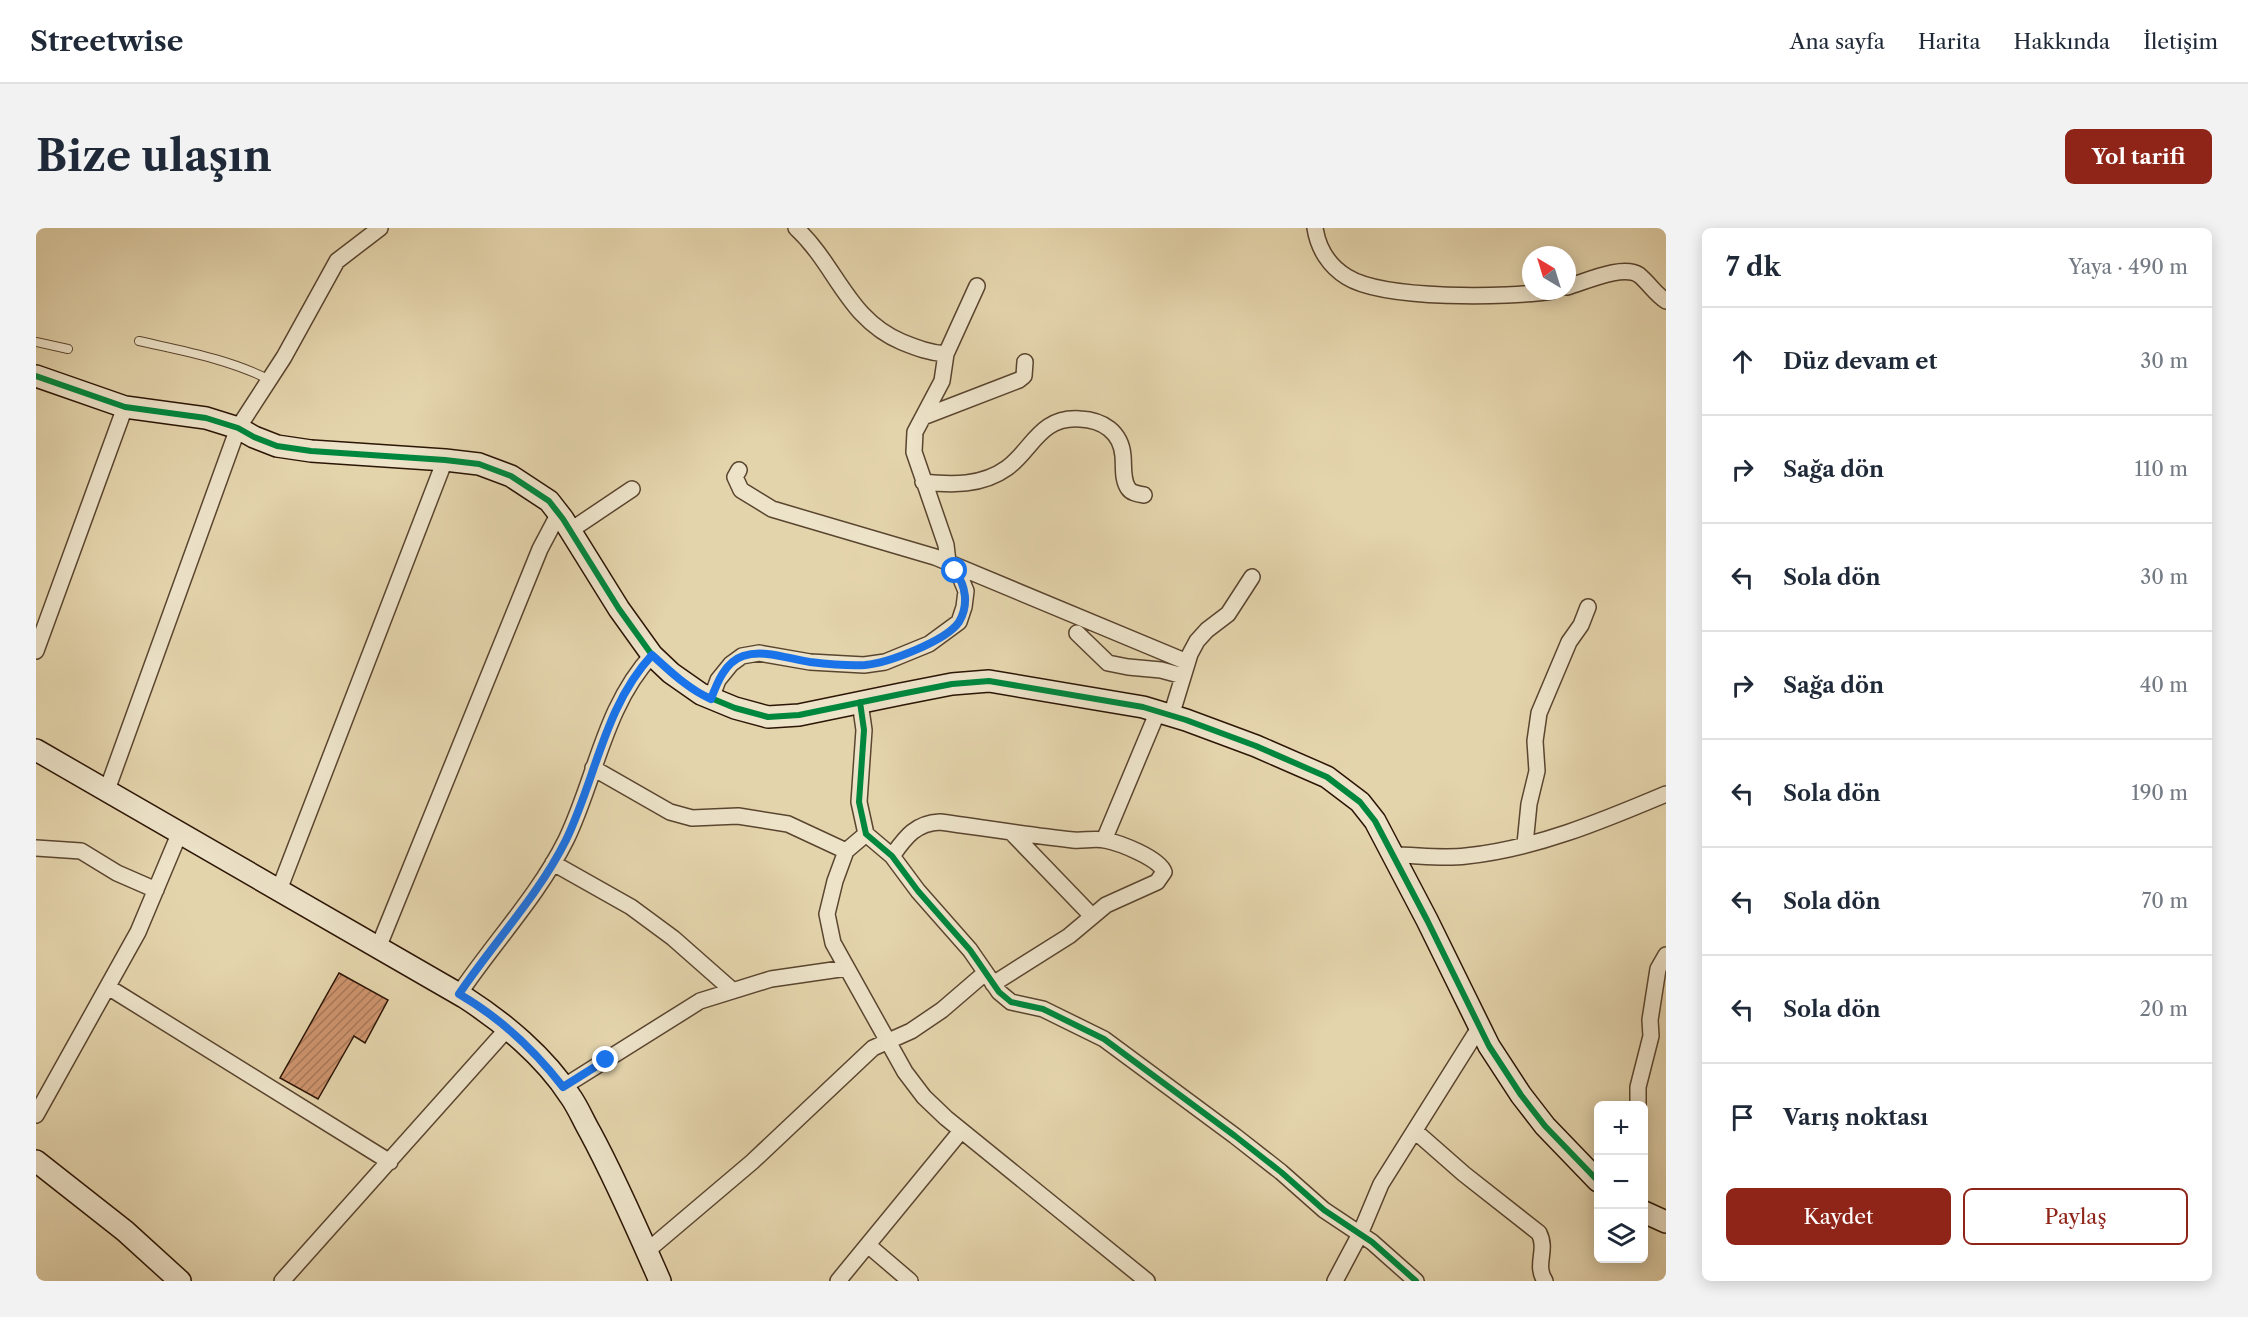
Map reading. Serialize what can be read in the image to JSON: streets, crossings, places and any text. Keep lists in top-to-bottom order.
{
  "north": "top left",
  "page": {
    "header": "Streetwise",
    "nav": [
      "Ana sayfa",
      "Harita",
      "Hakkında",
      "İletişim"
    ],
    "buttons": [
      "Yol tarifi",
      ["Kaydet", "Paylaş"]
    ],
    "title": "Bize ulaşın",
    "heading": ["7 dk", "Yaya · 490 m"],
    "list": [
      ["Düz devam et", "30 m"],
      ["Sağa dön", "110 m"],
      ["Sola dön", "30 m"],
      ["Sağa dön", "40 m"],
      ["Sola dön", "190 m"],
      ["Sola dön", "70 m"],
      ["Sola dön", "20 m"],
      "Varış noktası"
    ],
    "map_buttons": ["+", "−"]
  }
}
